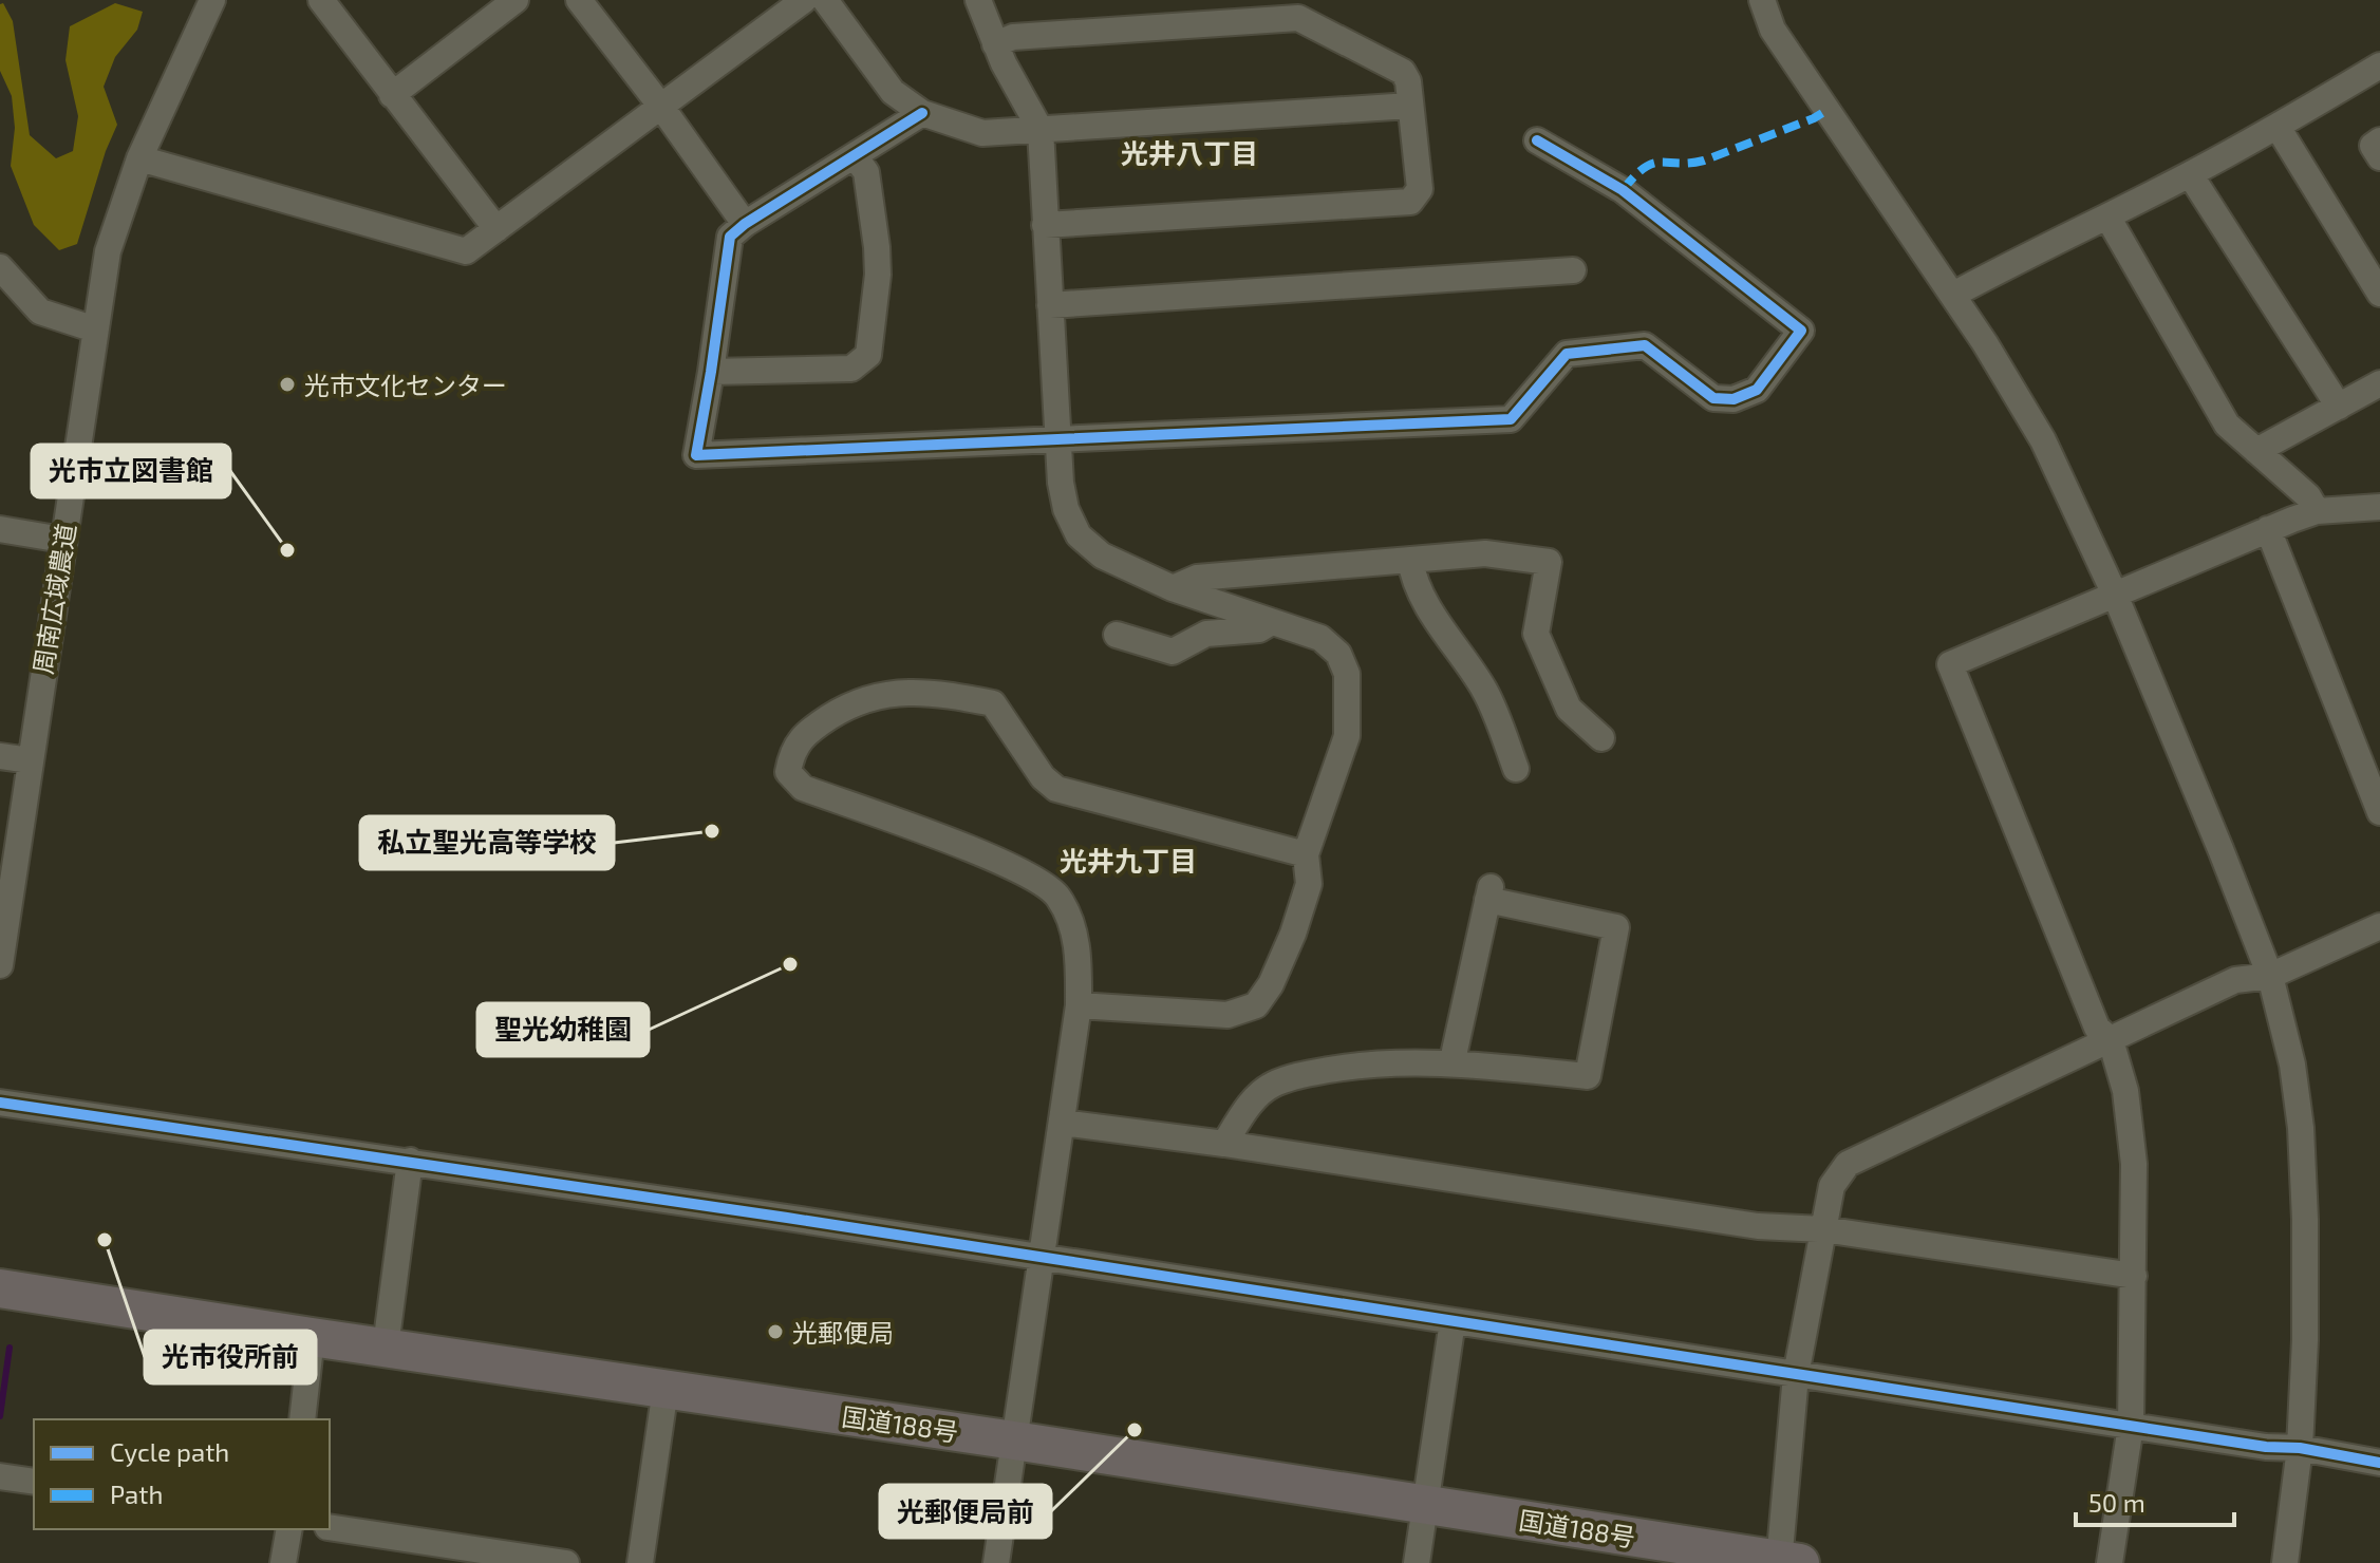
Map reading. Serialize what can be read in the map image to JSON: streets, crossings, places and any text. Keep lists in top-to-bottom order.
{
  "streets": {
    "highway": ["国道188号"],
    "street": ["周南広域農道"]
  },
  "districts": ["光井八丁目", "光井九丁目"],
  "places": [
    "光市文化センター",
    "光市立図書館",
    "私立聖光高等学校",
    "聖光幼稚園",
    "光市役所前",
    "光郵便局",
    "光郵便局前"
  ],
  "legend": ["Cycle path", "Path"],
  "scale_bar": "50 m"
}
